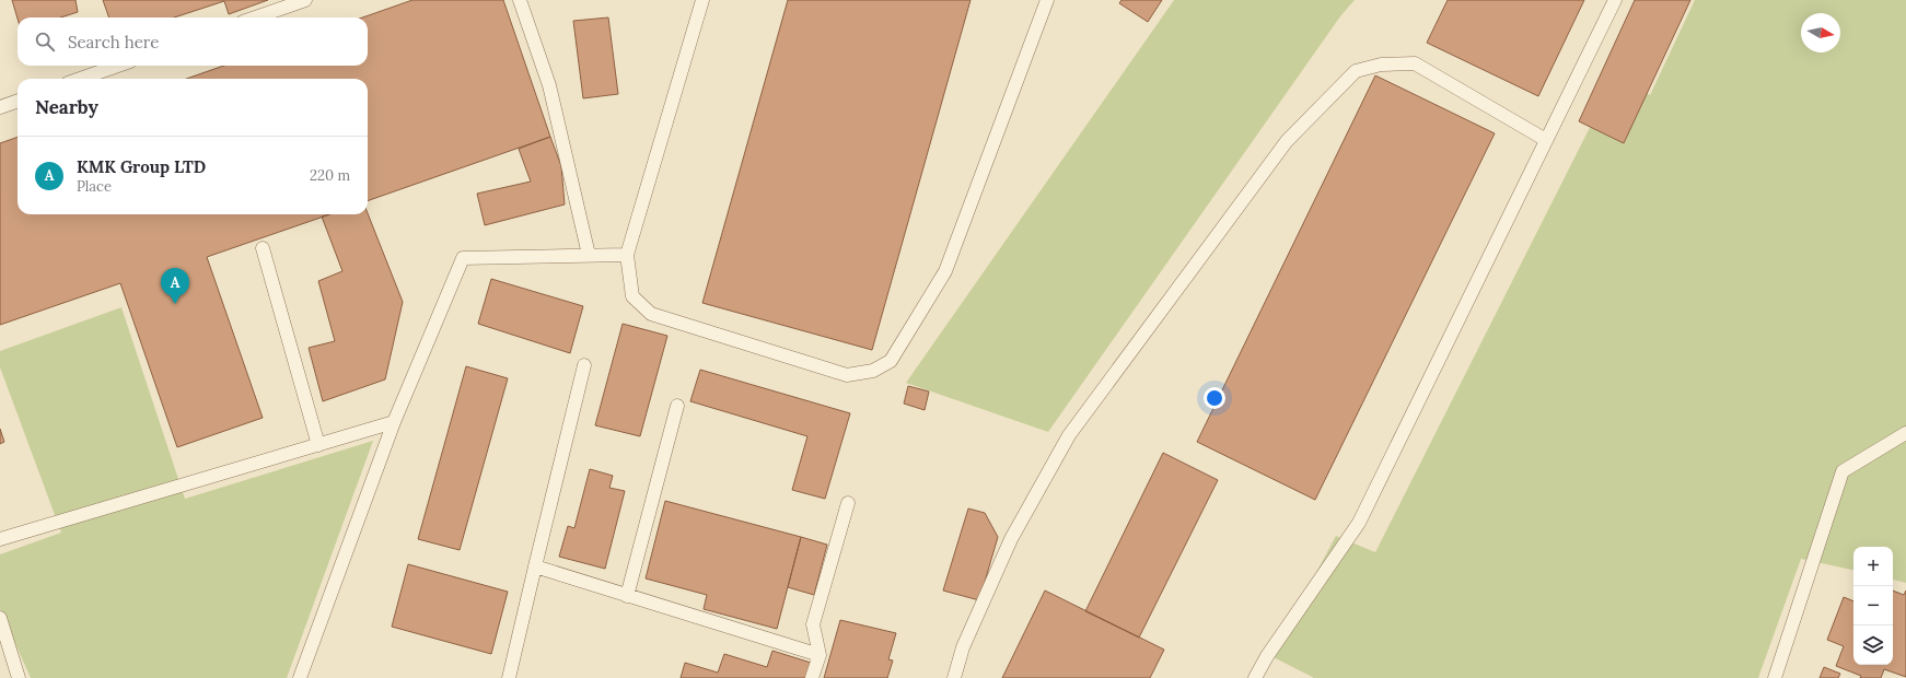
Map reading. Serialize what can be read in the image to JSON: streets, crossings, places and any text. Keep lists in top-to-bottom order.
{
  "north": "right",
  "page": {
    "search": "Search here",
    "heading": "Nearby",
    "list": [
      {
        "mark": "A",
        "name": "KMK Group LTD",
        "note": "Place",
        "value": "220 m"
      }
    ],
    "pins": "A",
    "map_buttons": ["+", "−"]
  }
}
